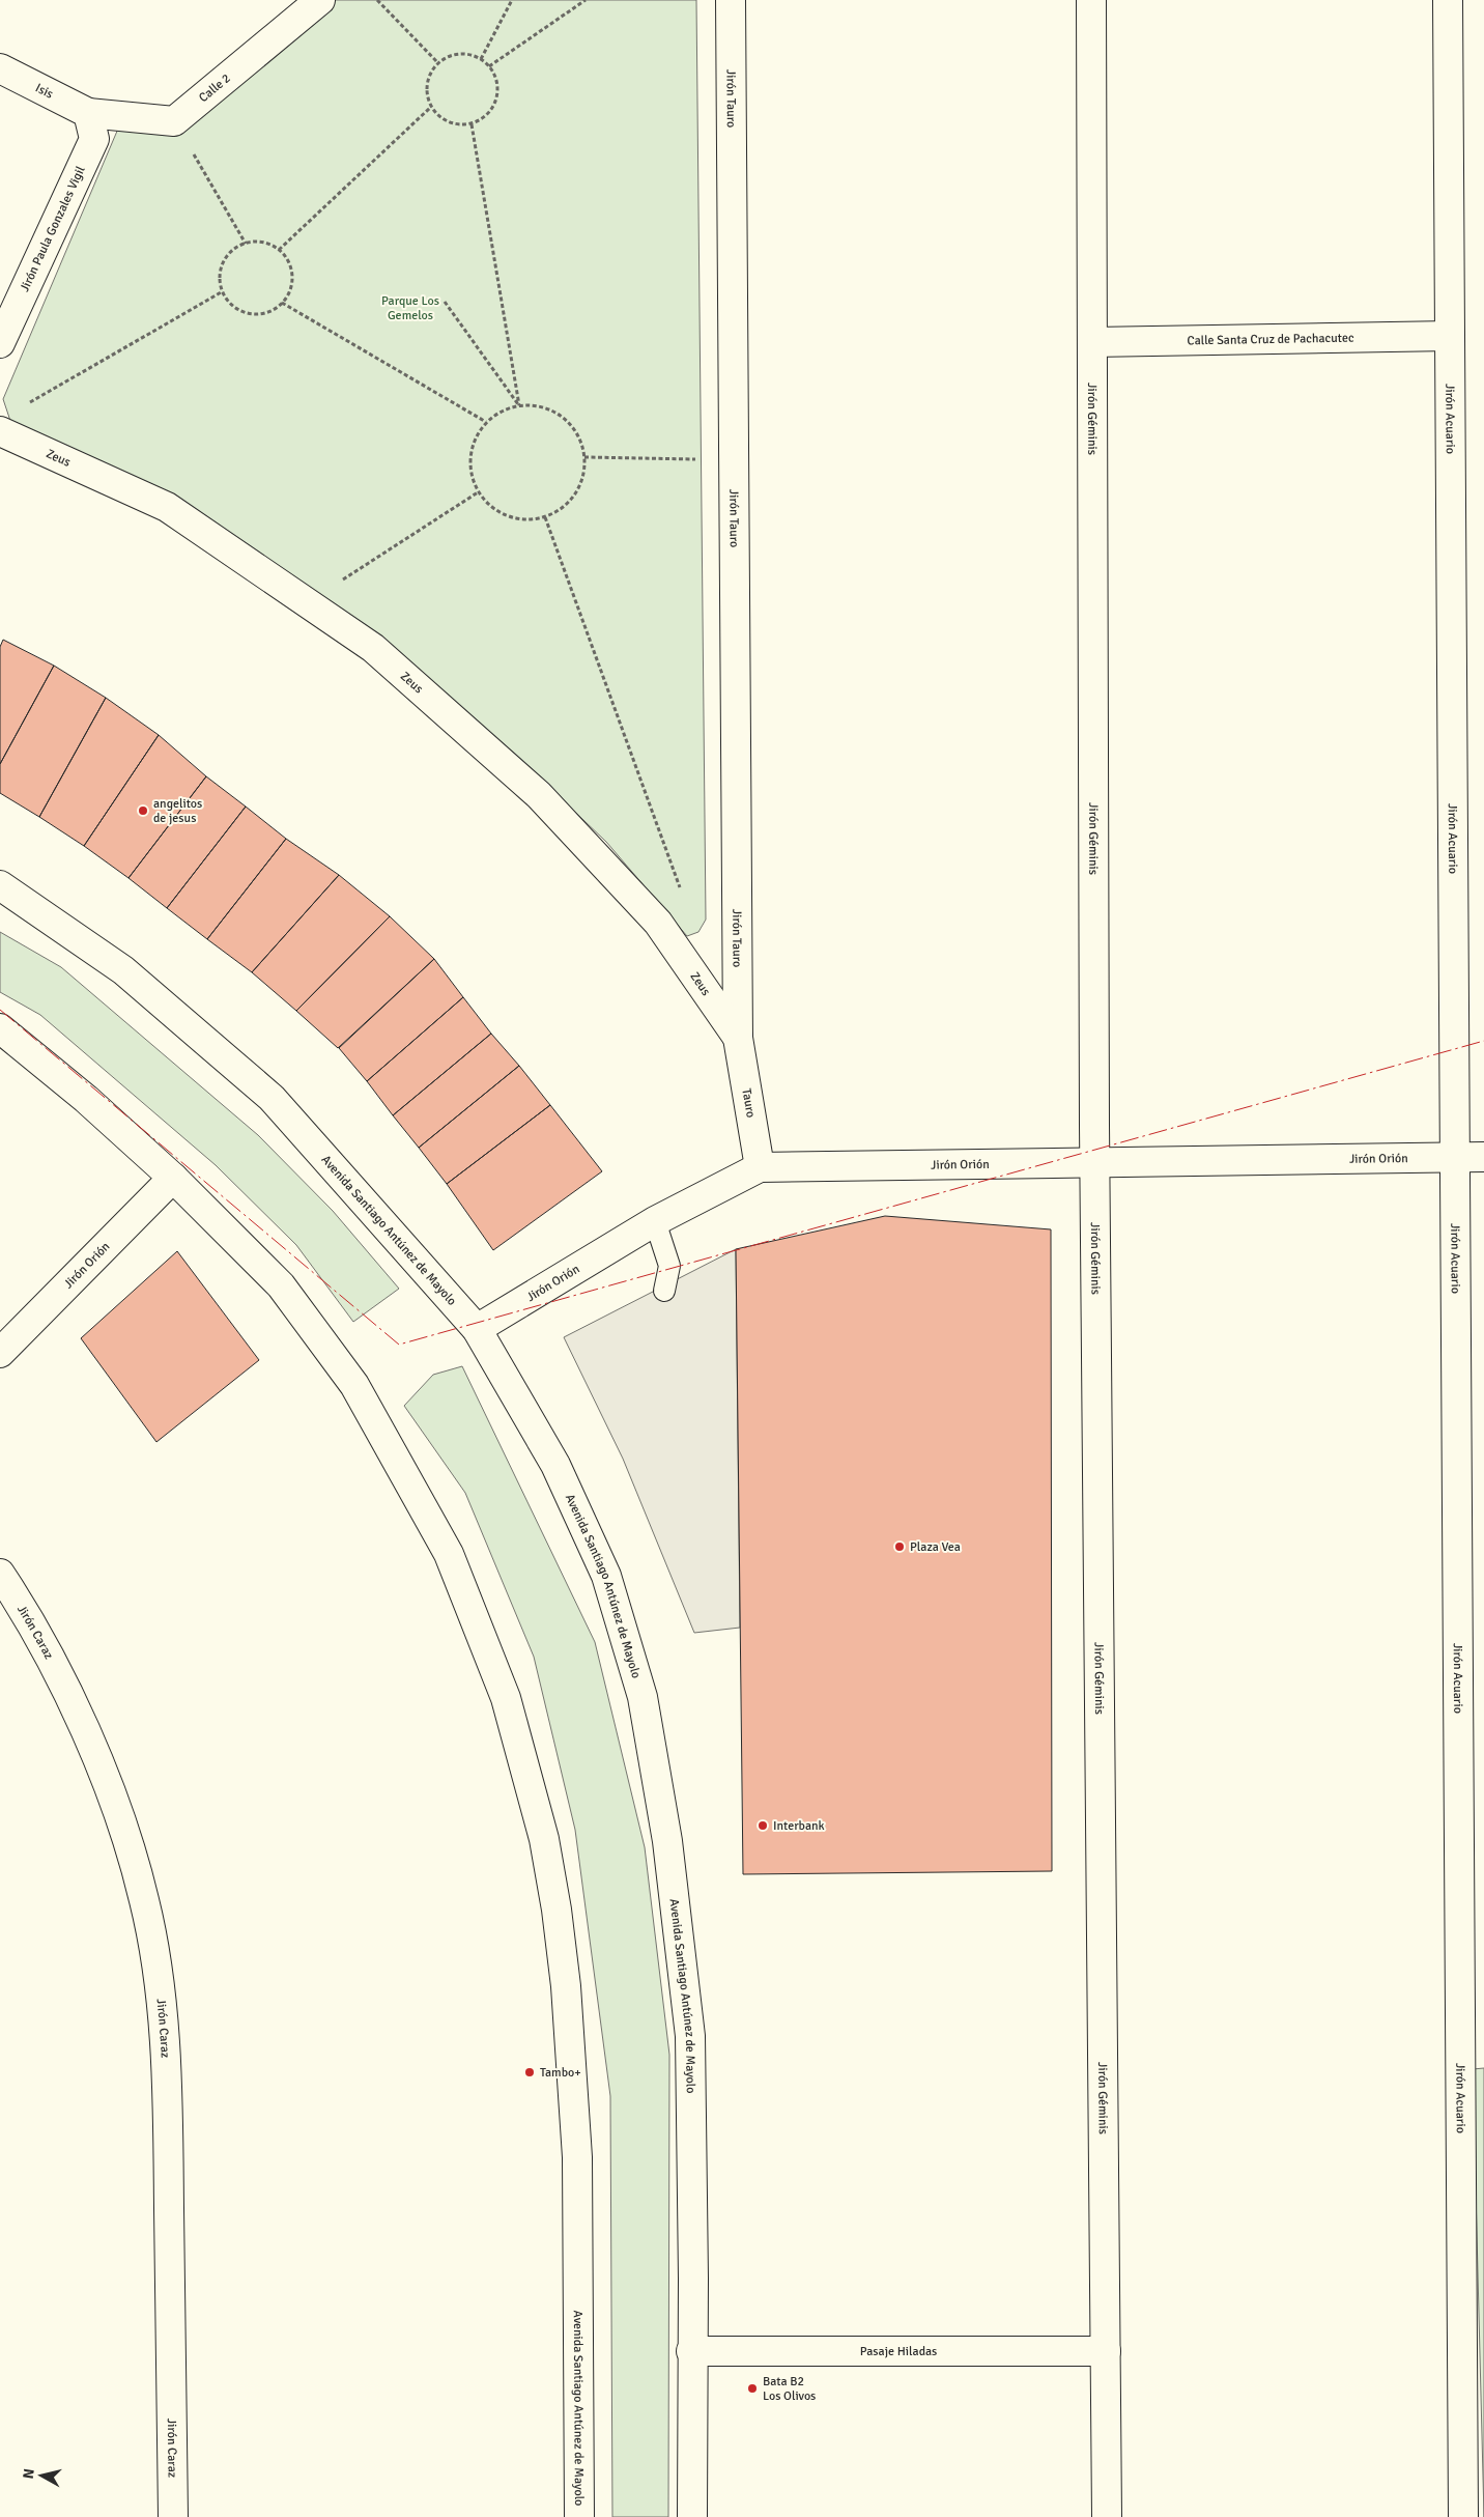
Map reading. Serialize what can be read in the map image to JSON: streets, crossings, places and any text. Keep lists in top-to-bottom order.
{
  "streets": {
    "street": [
      "Calle 2",
      "Isis",
      "Jirón Tauro",
      "Jirón Paula Gonzales Vigil",
      "Calle Santa Cruz de Pachacutec",
      "Jirón Géminis",
      "Jirón Acuario",
      "Zeus",
      "Tauro",
      "Jirón Orión",
      "Avenida Santiago Antúnez de Mayolo",
      "Jirón Caraz",
      "Pasaje Hiladas"
    ]
  },
  "crossings": [
    ["Isis", "Jirón Paula Gonzales Vigil"],
    ["Jirón Tauro", "Zeus"],
    ["Jirón Tauro", "Tauro"],
    ["Calle Santa Cruz de Pachacutec", "Jirón Géminis"],
    ["Calle Santa Cruz de Pachacutec", "Jirón Acuario"],
    ["Jirón Géminis", "Jirón Orión"],
    ["Jirón Géminis", "Pasaje Hiladas"],
    ["Jirón Acuario", "Jirón Orión"],
    ["Zeus", "Tauro"],
    ["Tauro", "Jirón Orión"],
    ["Jirón Orión", "Avenida Santiago Antúnez de Mayolo"],
    ["Avenida Santiago Antúnez de Mayolo", "Pasaje Hiladas"]
  ],
  "parks": ["Parque Los Gemelos"],
  "places": [
    "angelitos de jesus",
    "Plaza Vea",
    "Interbank",
    "Tambo+",
    "Bata B2 Los Olivos"
  ],
  "north": "left"
}
